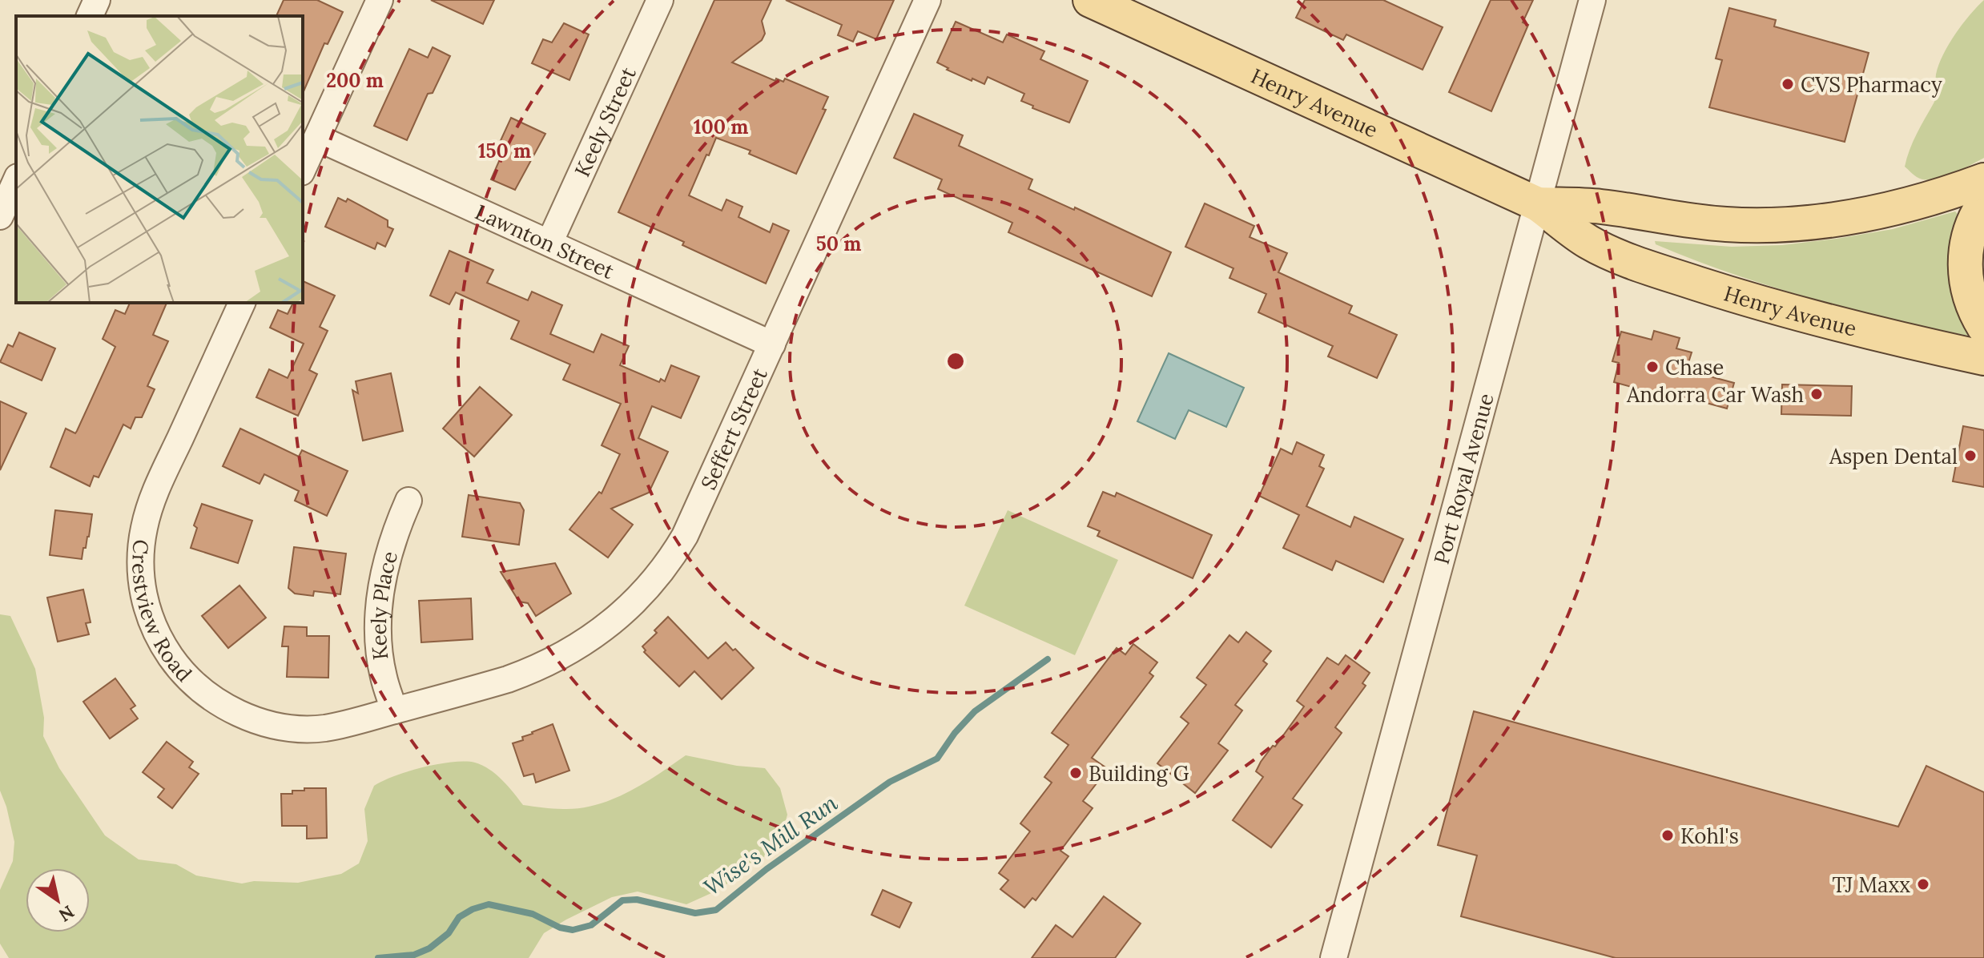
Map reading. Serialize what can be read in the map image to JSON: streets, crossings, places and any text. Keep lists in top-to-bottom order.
{
  "streets": {
    "main road": ["Henry Avenue"],
    "street": [
      "Keely Street",
      "Lawnton Street",
      "Seffert Street",
      "Port Royal Avenue",
      "Keely Place",
      "Crestview Road"
    ]
  },
  "crossings": [
    ["Henry Avenue", "Port Royal Avenue"],
    ["Keely Street", "Lawnton Street"],
    ["Lawnton Street", "Seffert Street"],
    ["Seffert Street", "Keely Place"],
    ["Seffert Street", "Crestview Road"],
    ["Keely Place", "Crestview Road"]
  ],
  "water": ["Wise's Mill Run"],
  "places": [
    "CVS Pharmacy",
    "Chase",
    "Andorra Car Wash",
    "Aspen Dental",
    "Building G",
    "Kohl's",
    "TJ Maxx"
  ],
  "north": "bottom right",
  "rings": [
    "200 m",
    "100 m",
    "150 m",
    "50 m"
  ]
}
